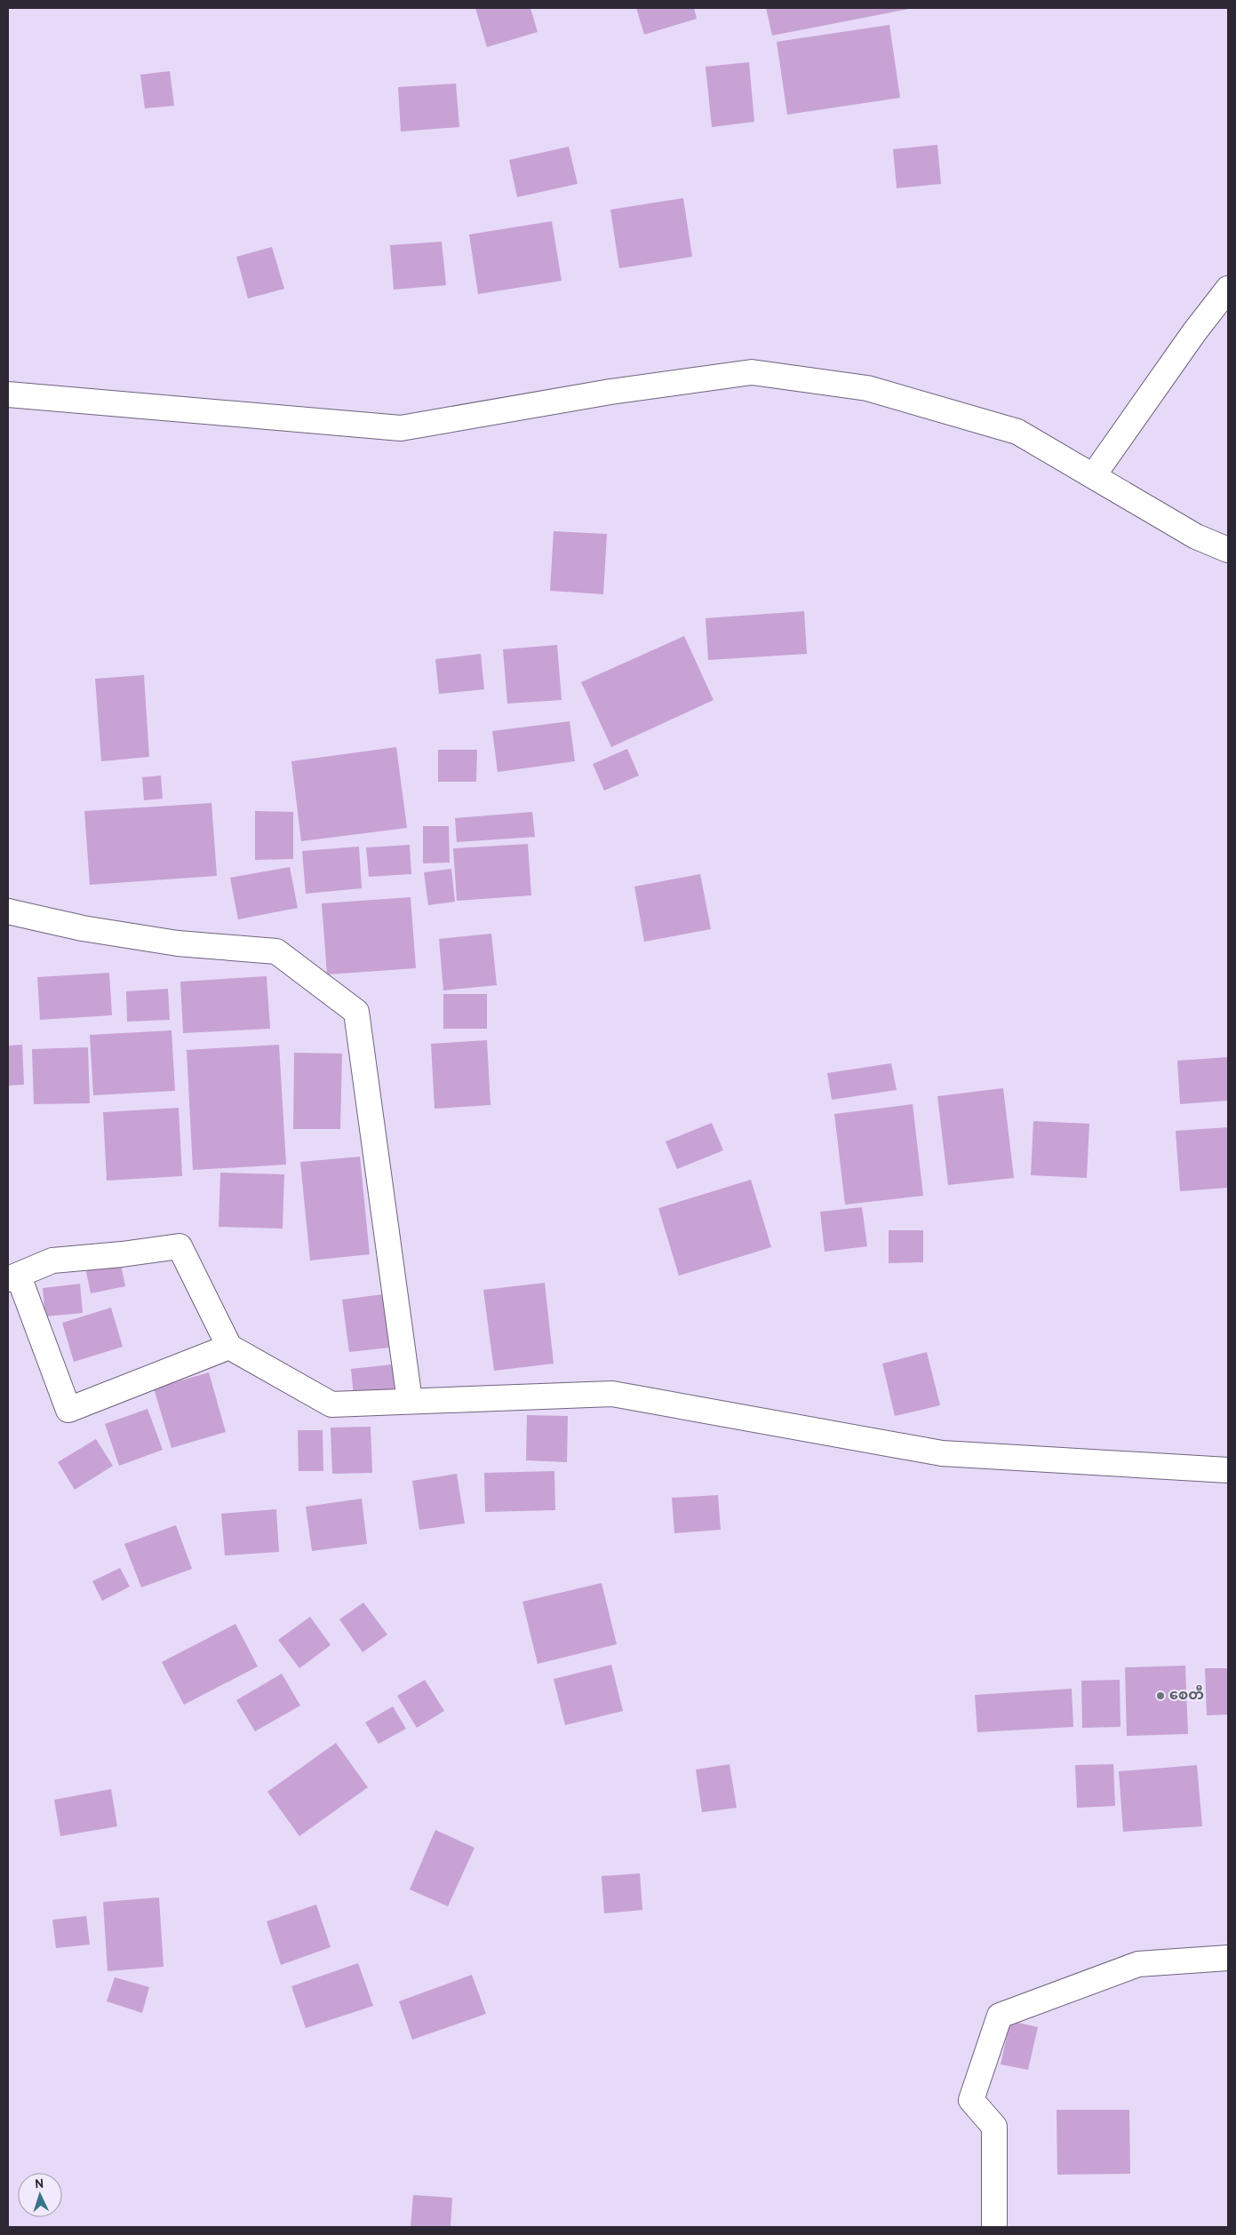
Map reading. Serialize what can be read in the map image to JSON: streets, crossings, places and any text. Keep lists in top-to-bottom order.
{
  "places": ["စေတီ"],
  "north": "top"
}
